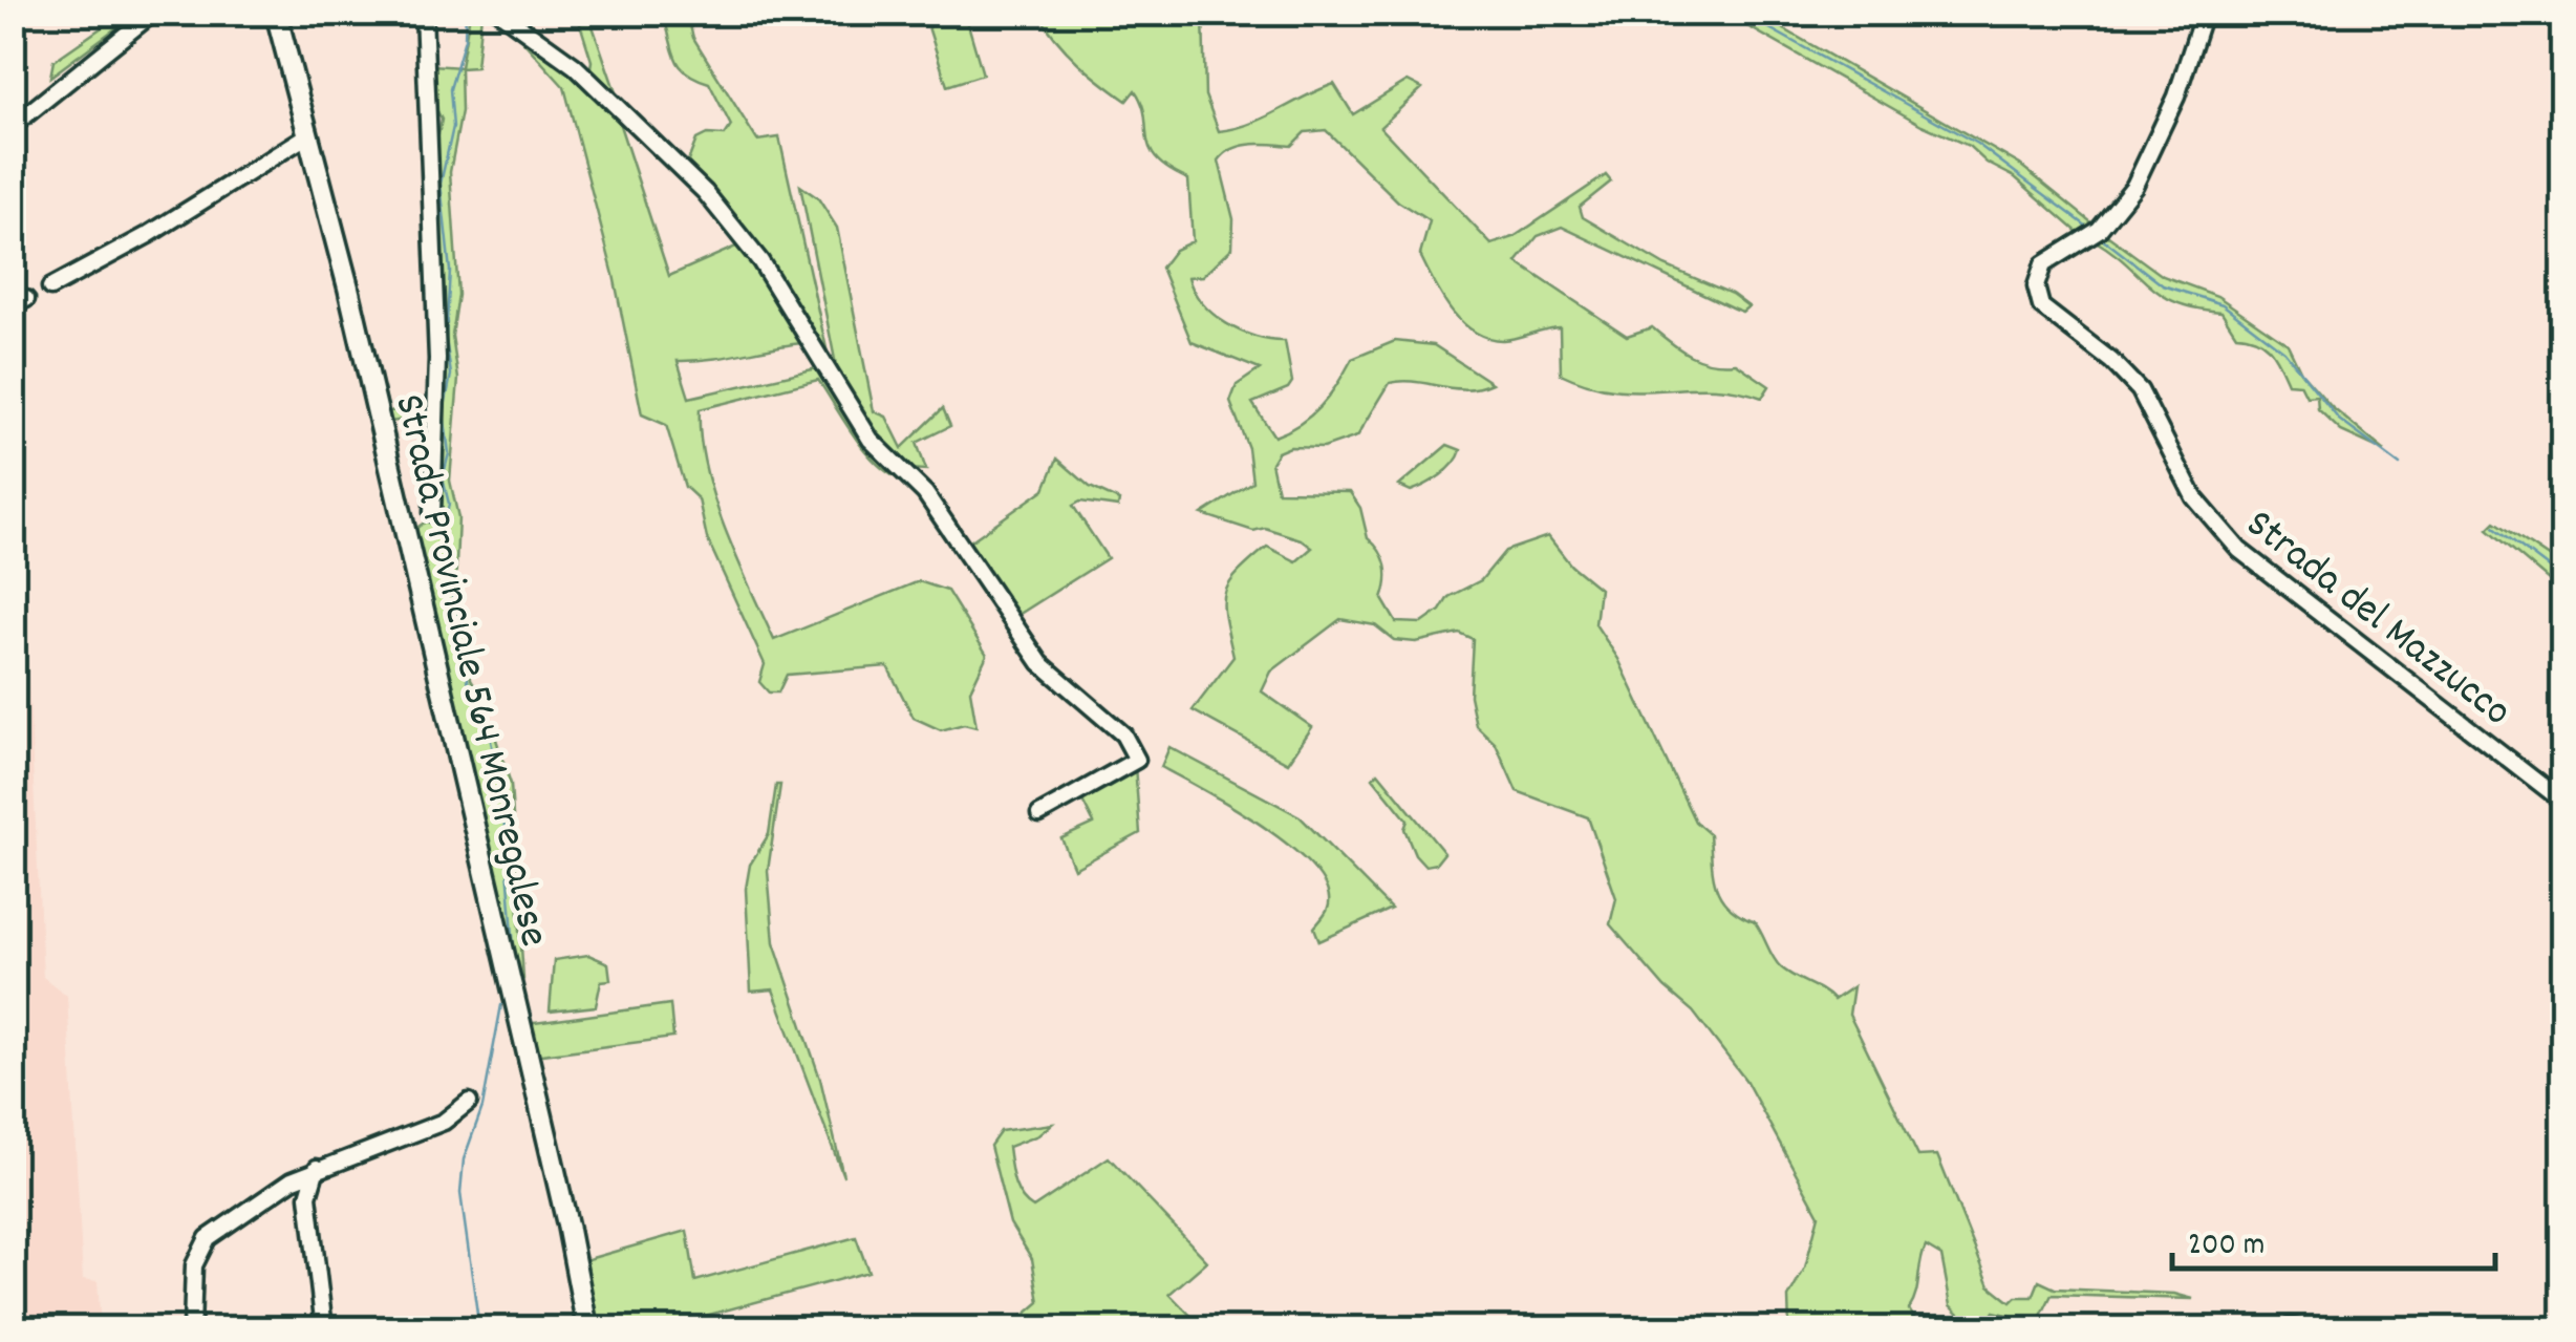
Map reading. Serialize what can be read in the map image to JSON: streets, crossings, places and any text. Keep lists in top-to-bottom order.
{
  "streets": {
    "main road": ["Strada Provinciale 564 Monregalese"],
    "street": ["Strada del Mazzucco"]
  },
  "scale_bar": "200 m"
}
